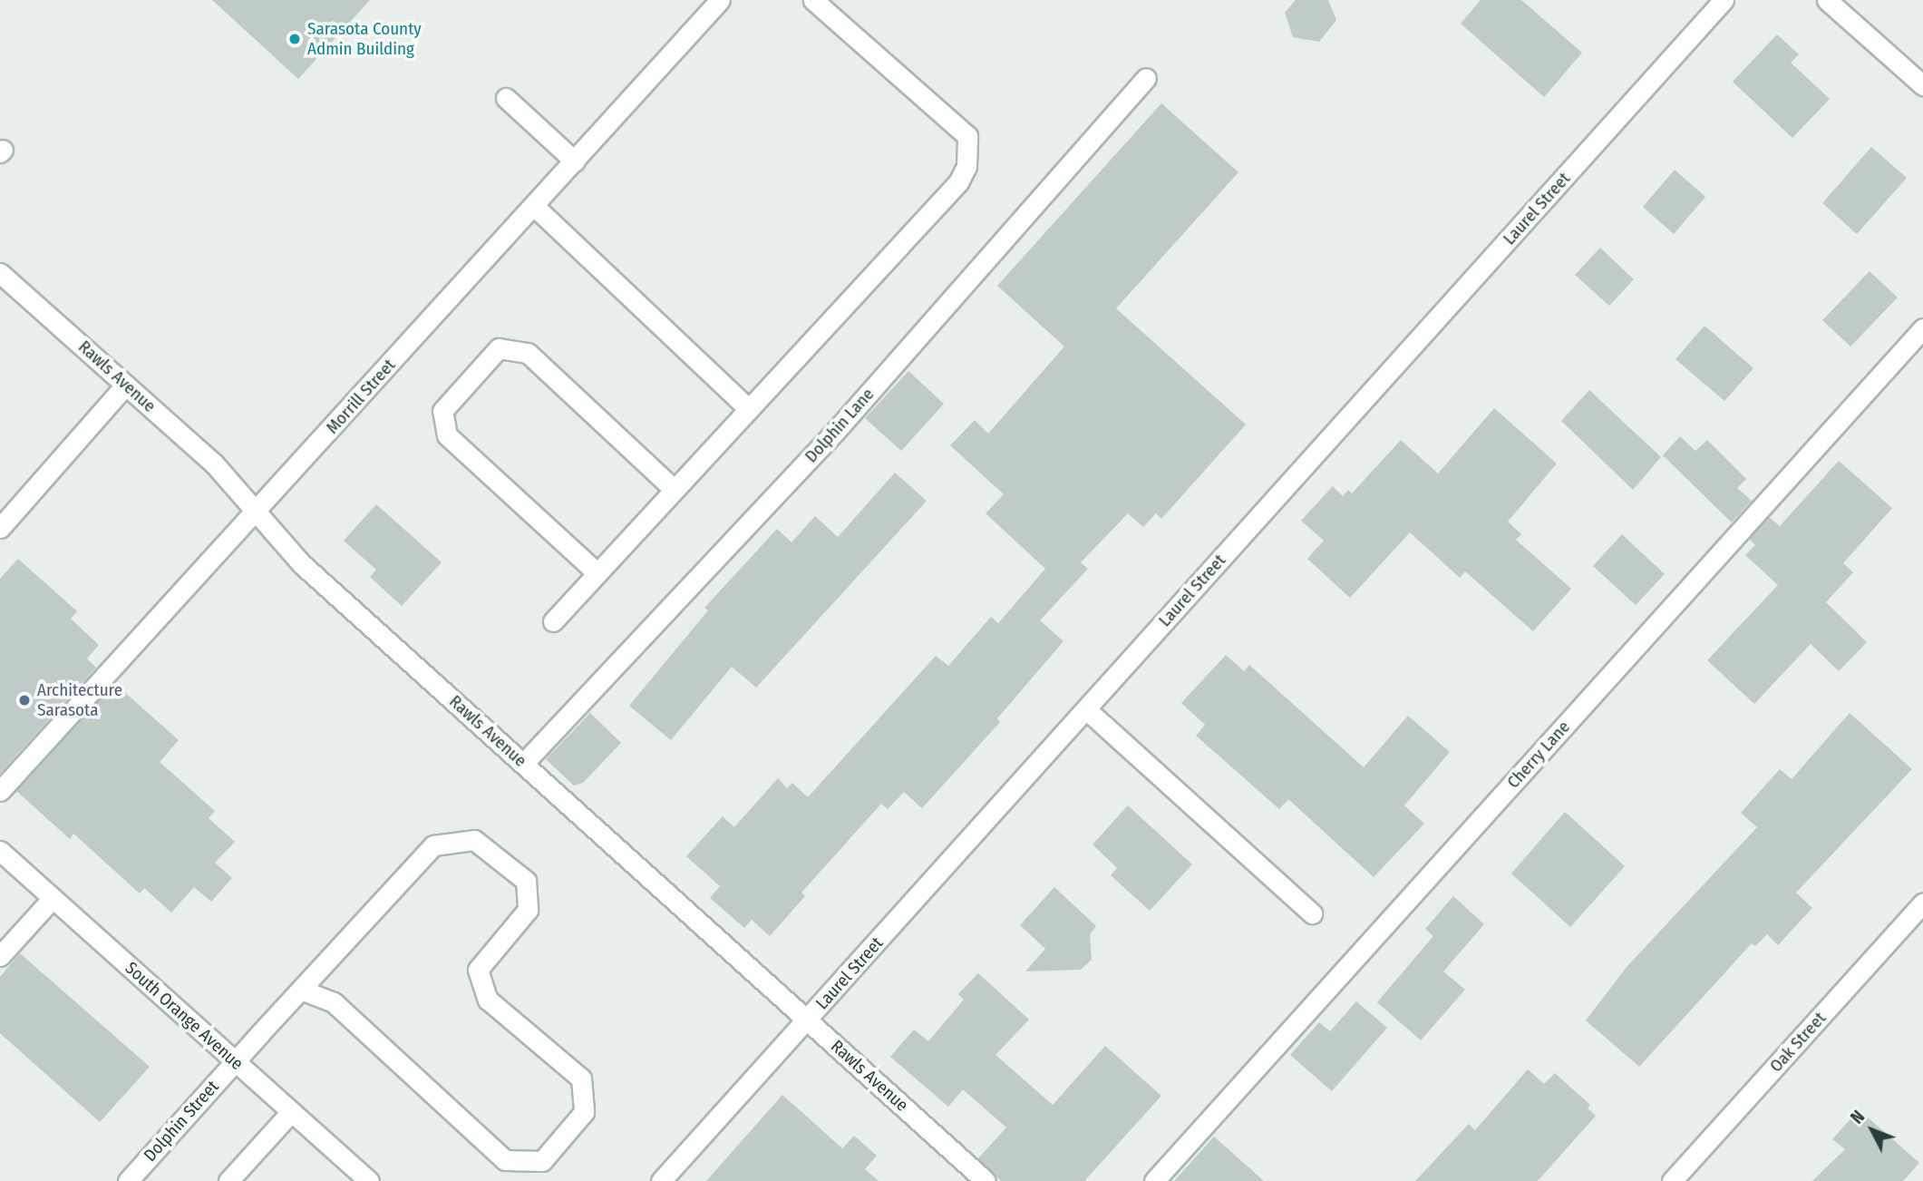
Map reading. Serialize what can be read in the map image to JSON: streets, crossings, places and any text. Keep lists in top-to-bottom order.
{
  "streets": {
    "street": [
      "Laurel Street",
      "Rawls Avenue",
      "Morrill Street",
      "Dolphin Lane",
      "Cherry Lane",
      "South Orange Avenue",
      "Oak Street",
      "Dolphin Street"
    ]
  },
  "crossings": [
    ["Laurel Street", "Rawls Avenue"],
    ["Rawls Avenue", "Morrill Street"],
    ["Rawls Avenue", "Dolphin Lane"],
    ["South Orange Avenue", "Dolphin Street"]
  ],
  "places": ["Sarasota County Admin Building", "Architecture Sarasota"],
  "north": "top left"
}
